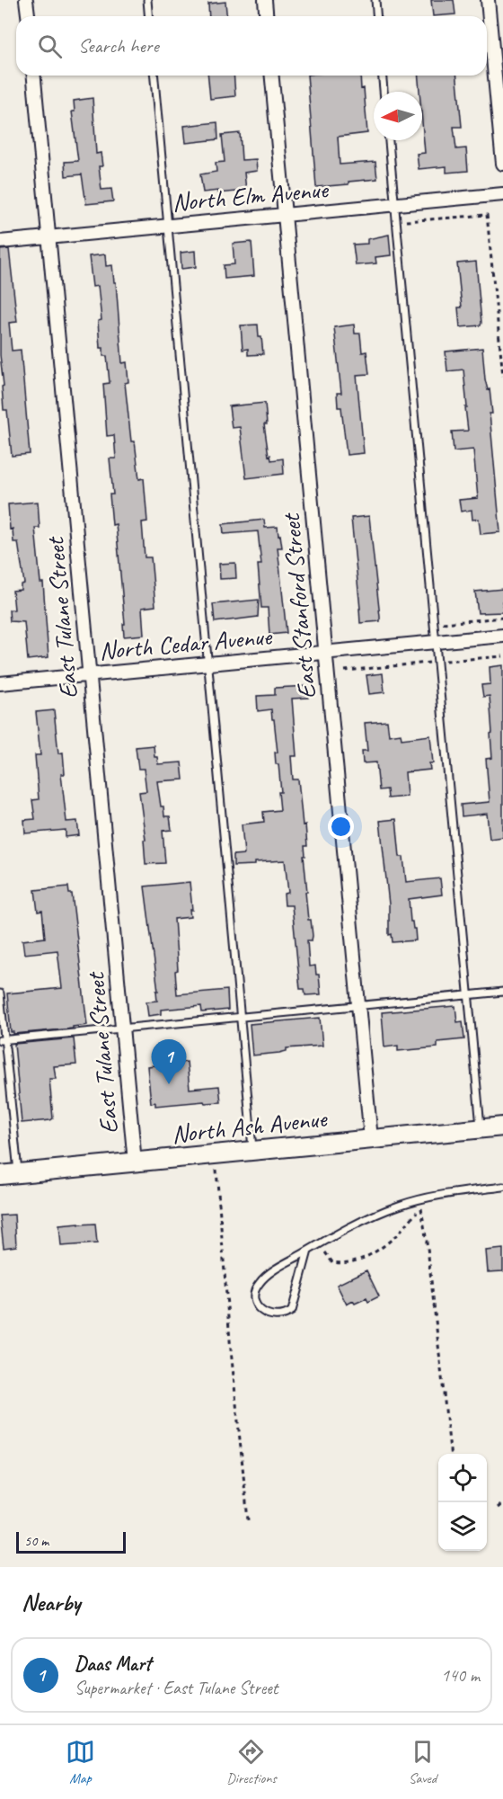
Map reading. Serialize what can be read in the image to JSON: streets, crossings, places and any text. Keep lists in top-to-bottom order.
{
  "streets": {
    "street": [
      "North Elm Avenue",
      "East Stanford Street",
      "East Tulane Street",
      "North Cedar Avenue",
      "North Ash Avenue"
    ]
  },
  "crossings": [
    ["North Elm Avenue", "East Stanford Street"],
    ["North Elm Avenue", "East Tulane Street"],
    ["East Stanford Street", "North Cedar Avenue"],
    ["East Stanford Street", "North Ash Avenue"],
    ["East Tulane Street", "North Cedar Avenue"],
    ["East Tulane Street", "North Ash Avenue"]
  ],
  "scale_bar": "50 m",
  "north": "left",
  "page": {
    "search": "Search here",
    "pins": "1",
    "scale": "50 m",
    "heading": "Nearby",
    "list": [
      {
        "mark": "1",
        "name": "Daas Mart",
        "note": "Supermarket · East Tulane Street",
        "value": "140 m"
      }
    ],
    "nav": ["Map", "Directions", "Saved"]
  }
}
